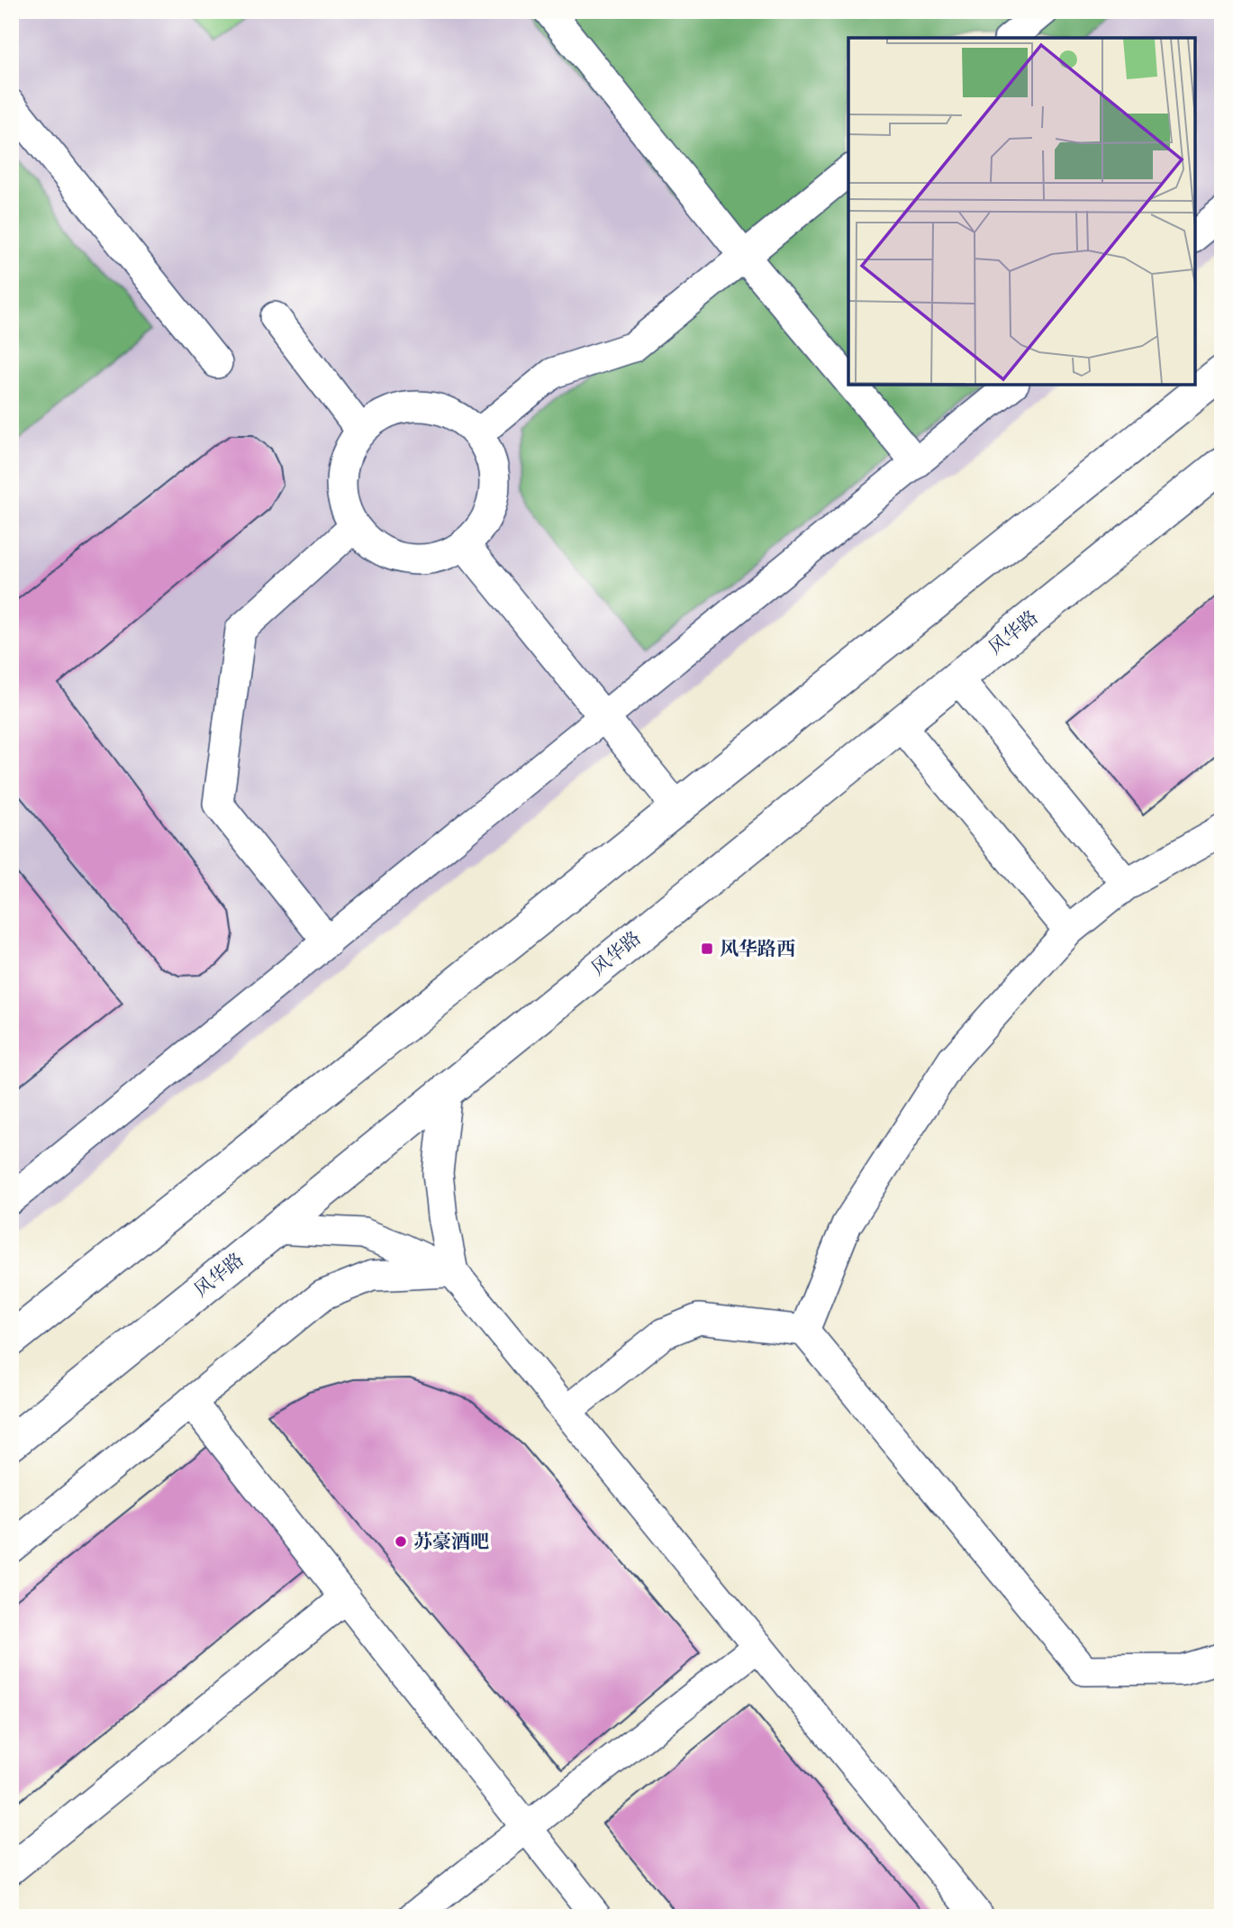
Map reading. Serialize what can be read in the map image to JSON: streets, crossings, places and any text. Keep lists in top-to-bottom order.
{
  "streets": {
    "main road": ["风华路"]
  },
  "places": {
    "transit": ["风华路西"],
    "other": ["苏豪酒吧"]
  }
}
